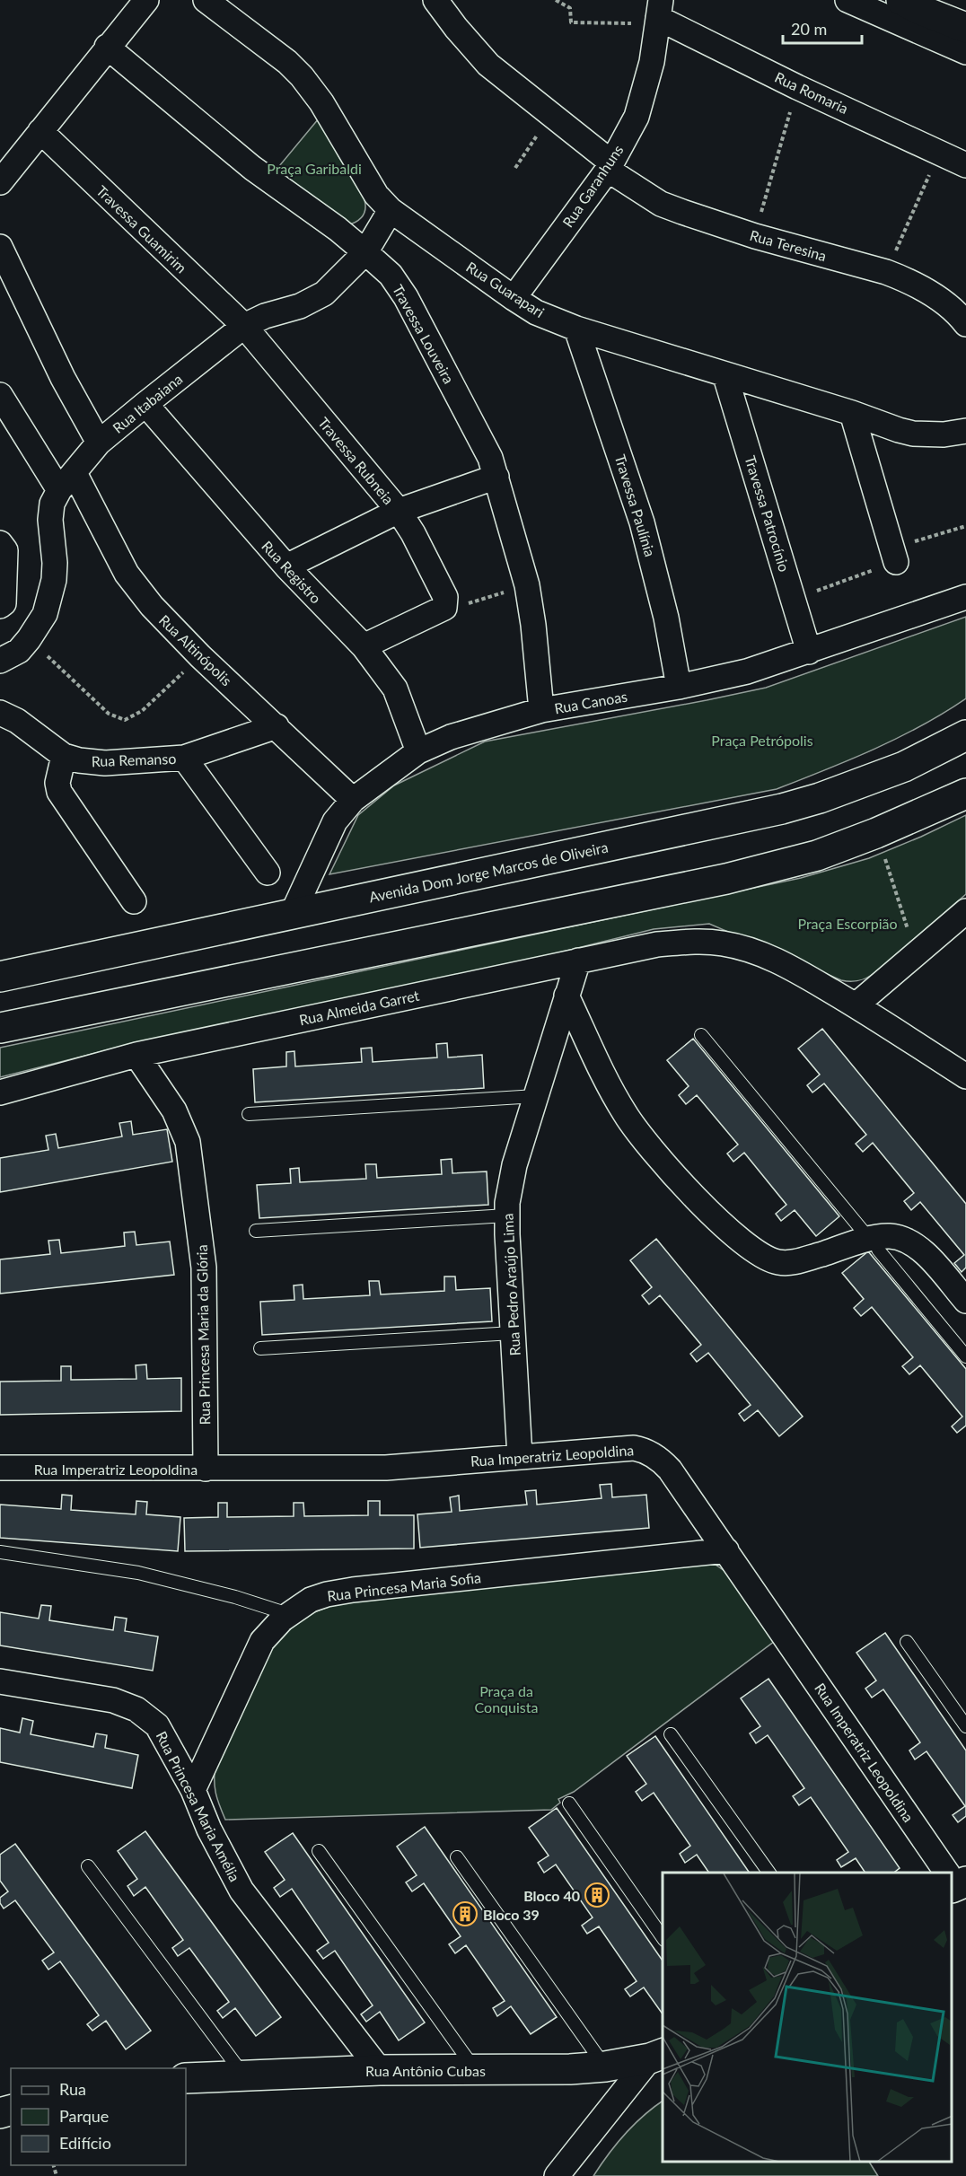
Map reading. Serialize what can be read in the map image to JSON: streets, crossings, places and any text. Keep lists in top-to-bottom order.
{
  "streets": {
    "main road": ["Avenida Dom Jorge Marcos de Oliveira", "Rua Antônio Cubas"],
    "street": [
      "Rua Romaria",
      "Rua Garanhuns",
      "Travessa Guamirim",
      "Rua Teresina",
      "Rua Guarapari",
      "Travessa Louveira",
      "Rua Itabaiana",
      "Travessa Rubneia",
      "Travessa Paulínia",
      "Travessa Patrocínio",
      "Rua Registro",
      "Rua Altinópolis",
      "Rua Canoas",
      "Rua Remanso",
      "Rua Almeida Garret",
      "Rua Pedro Araújo Lima",
      "Rua Princesa Maria da Glória",
      "Rua Imperatriz Leopoldina",
      "Rua Princesa Maria Sofia",
      "Rua Princesa Maria Amélia"
    ]
  },
  "crossings": [
    ["Rua Romaria", "Rua Garanhuns"],
    ["Rua Garanhuns", "Rua Teresina"],
    ["Rua Garanhuns", "Rua Guarapari"],
    ["Travessa Guamirim", "Rua Itabaiana"],
    ["Travessa Guamirim", "Travessa Rubneia"],
    ["Rua Guarapari", "Rua Itabaiana"],
    ["Rua Guarapari", "Travessa Paulínia"],
    ["Rua Guarapari", "Travessa Patrocínio"],
    ["Travessa Louveira", "Rua Itabaiana"],
    ["Travessa Louveira", "Rua Canoas"],
    ["Rua Itabaiana", "Travessa Rubneia"],
    ["Rua Itabaiana", "Rua Registro"],
    ["Rua Itabaiana", "Rua Altinópolis"],
    ["Travessa Paulínia", "Rua Canoas"],
    ["Travessa Patrocínio", "Rua Canoas"],
    ["Rua Registro", "Rua Canoas"],
    ["Rua Altinópolis", "Rua Canoas"],
    ["Rua Altinópolis", "Rua Remanso"],
    ["Rua Canoas", "Avenida Dom Jorge Marcos de Oliveira"],
    ["Rua Almeida Garret", "Rua Pedro Araújo Lima"],
    ["Rua Almeida Garret", "Rua Princesa Maria da Glória"],
    ["Rua Pedro Araújo Lima", "Rua Imperatriz Leopoldina"],
    ["Rua Princesa Maria da Glória", "Rua Imperatriz Leopoldina"],
    ["Rua Imperatriz Leopoldina", "Rua Princesa Maria Sofia"],
    ["Rua Princesa Maria Sofia", "Rua Princesa Maria Amélia"],
    ["Rua Princesa Maria Amélia", "Rua Antônio Cubas"]
  ],
  "parks": [
    "Praça Garibaldi",
    "Praça Petrópolis",
    "Praça Escorpião",
    "Praça da Conquista"
  ],
  "places": {
    "building": ["Bloco 40", "Bloco 39"]
  },
  "legend": ["Rua", "Parque", "Edifício"],
  "scale_bar": "20 m"
}
